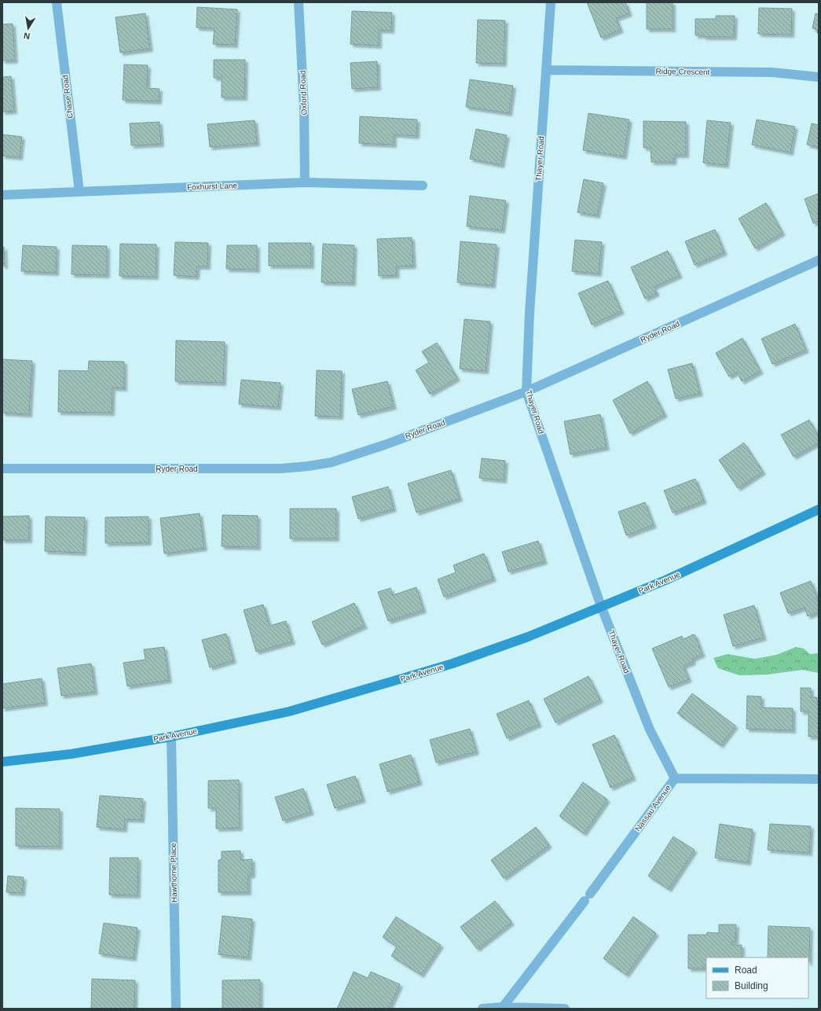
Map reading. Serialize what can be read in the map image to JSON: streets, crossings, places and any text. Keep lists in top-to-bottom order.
{
  "streets": {
    "street": [
      "Ridge Crescent",
      "Oxford Road",
      "Chase Road",
      "Thayer Road",
      "Foxhurst Lane",
      "Ryder Road",
      "Park Avenue",
      "Nassau Avenue",
      "Hawthorne Place"
    ]
  },
  "crossings": [
    ["Ridge Crescent", "Thayer Road"],
    ["Oxford Road", "Foxhurst Lane"],
    ["Chase Road", "Foxhurst Lane"],
    ["Thayer Road", "Ryder Road"],
    ["Thayer Road", "Park Avenue"],
    ["Thayer Road", "Nassau Avenue"],
    ["Park Avenue", "Hawthorne Place"]
  ],
  "legend": ["Road", "Building"],
  "north": "bottom"
}
